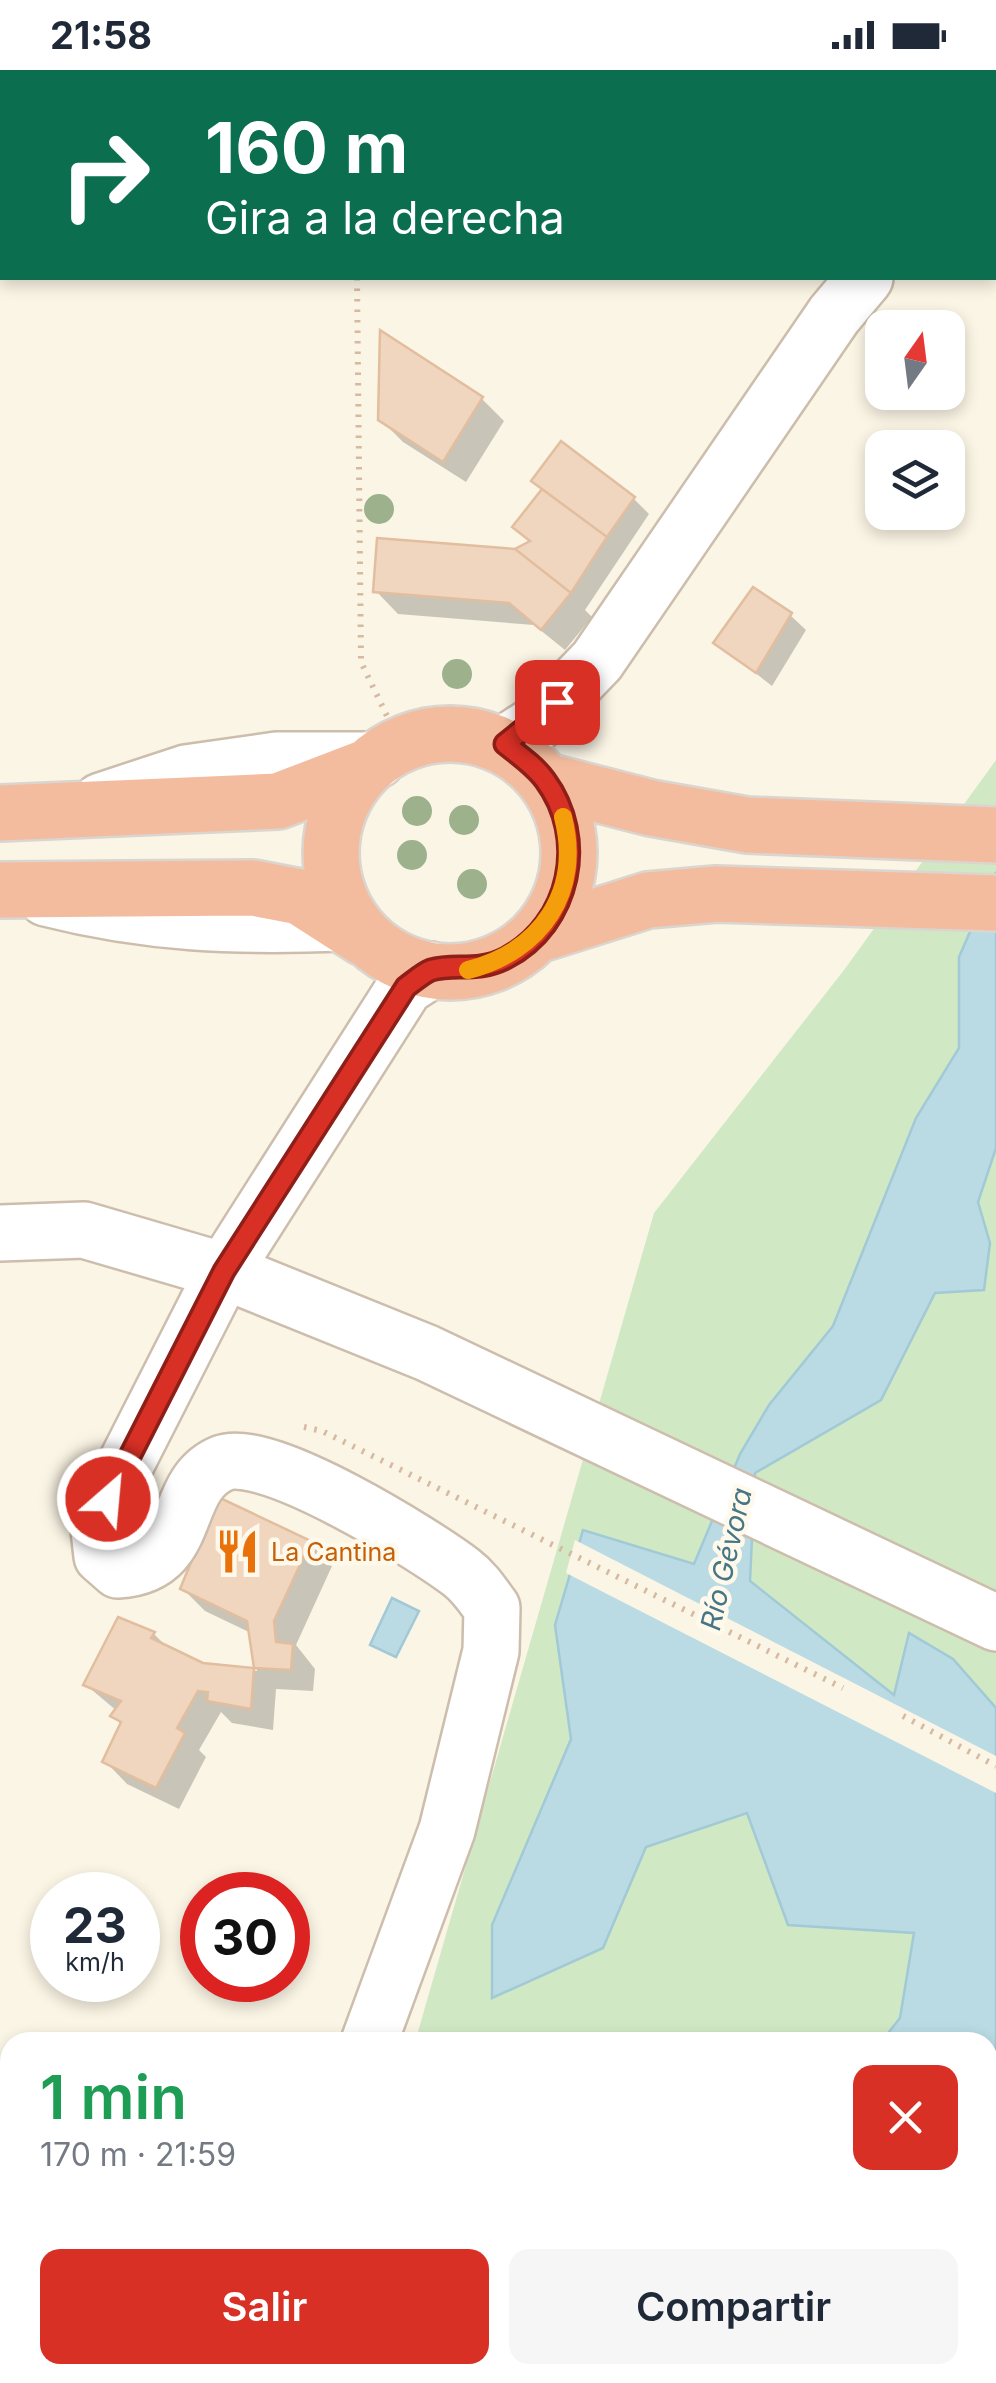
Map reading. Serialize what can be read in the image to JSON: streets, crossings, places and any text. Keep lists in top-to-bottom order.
{
  "water": ["Río Gévora"],
  "places": {
    "restaurant": ["La Cantina"]
  },
  "north": "top",
  "page": {
    "status": "21:58",
    "turn": ["160 m", "Gira a la derecha"],
    "speed": "23 km/h",
    "limit": "30",
    "heading": ["1 min", "170 m · 21:59"],
    "buttons": ["Salir", "Compartir"]
  }
}
